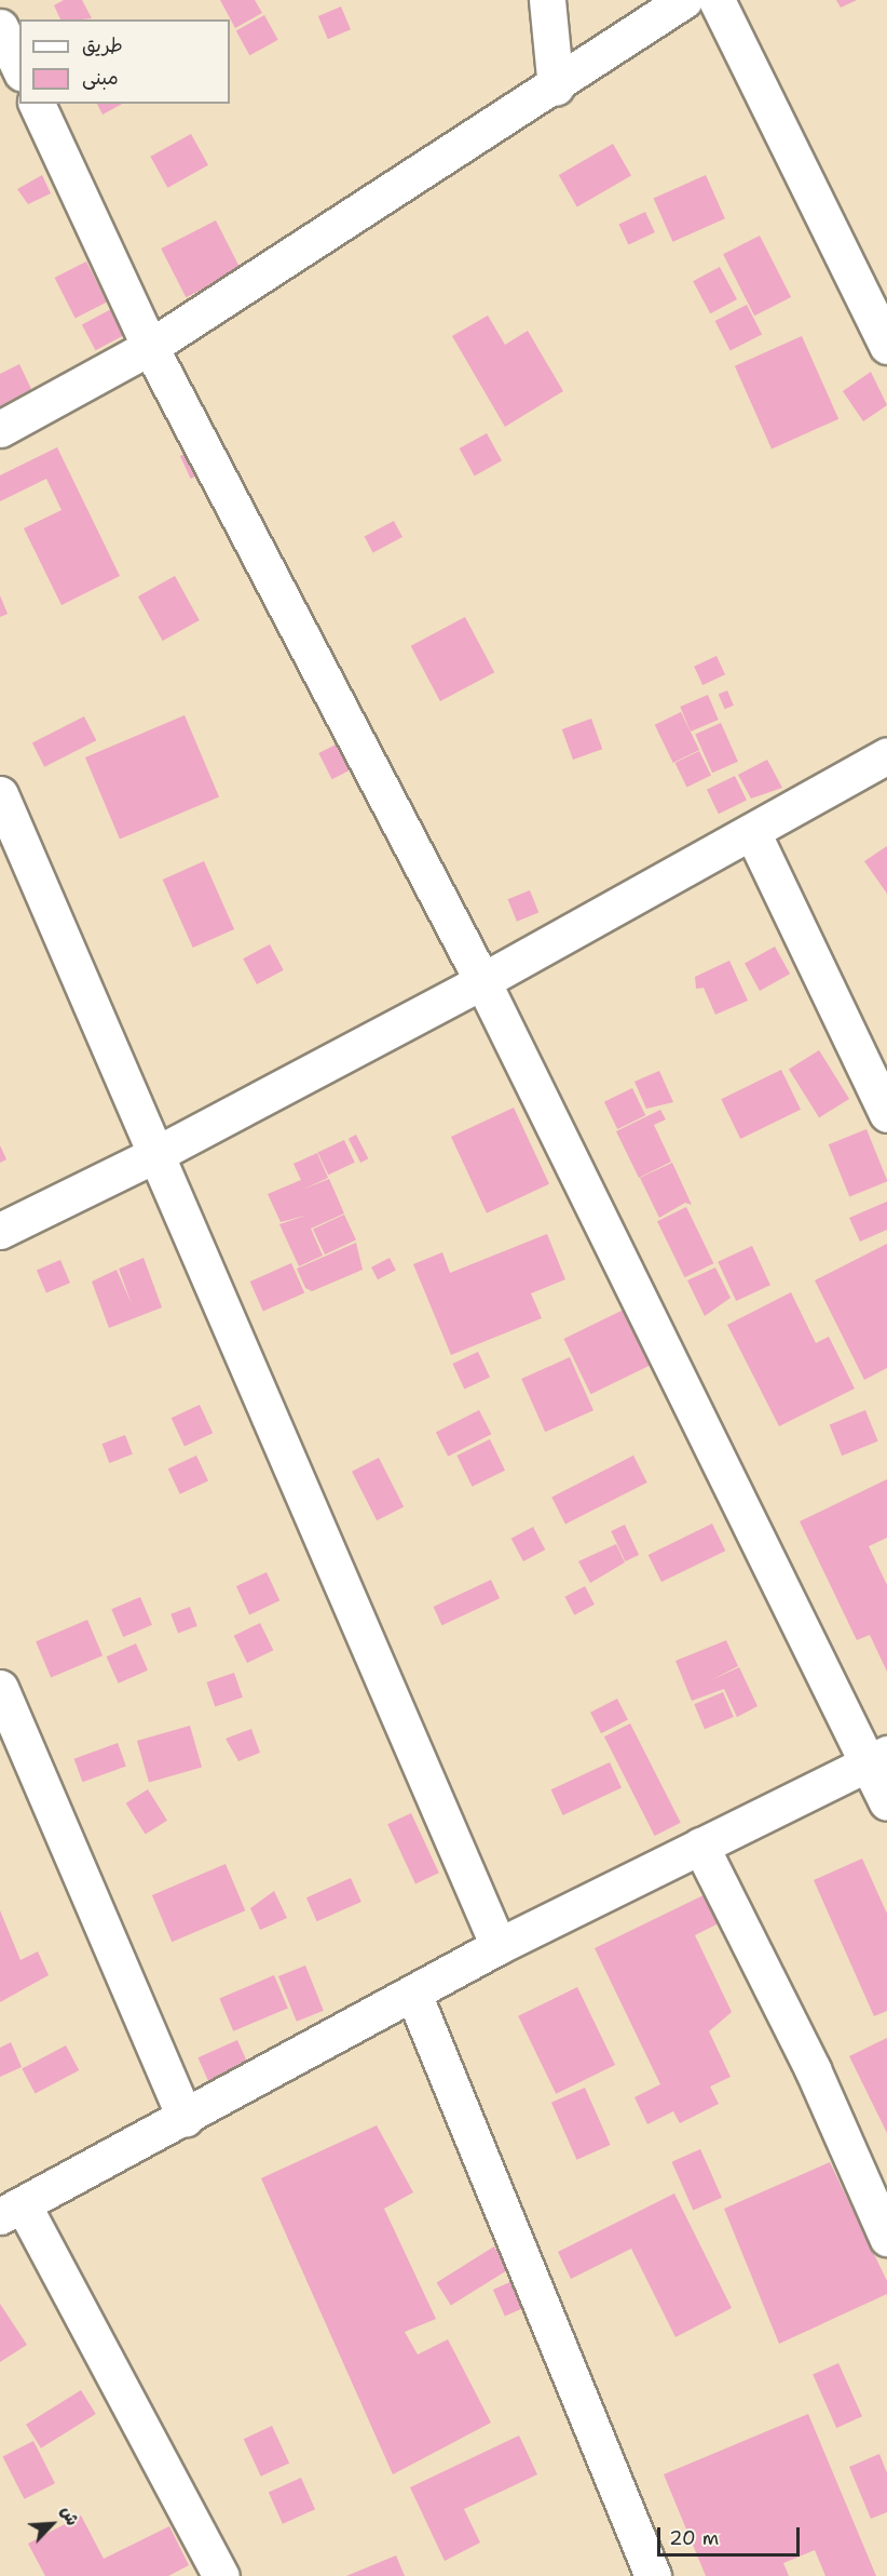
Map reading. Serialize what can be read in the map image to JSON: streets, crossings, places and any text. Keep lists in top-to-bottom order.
{
  "legend": ["طريق", "مبنى"],
  "scale_bar": "20 m",
  "north": "top right"
}
